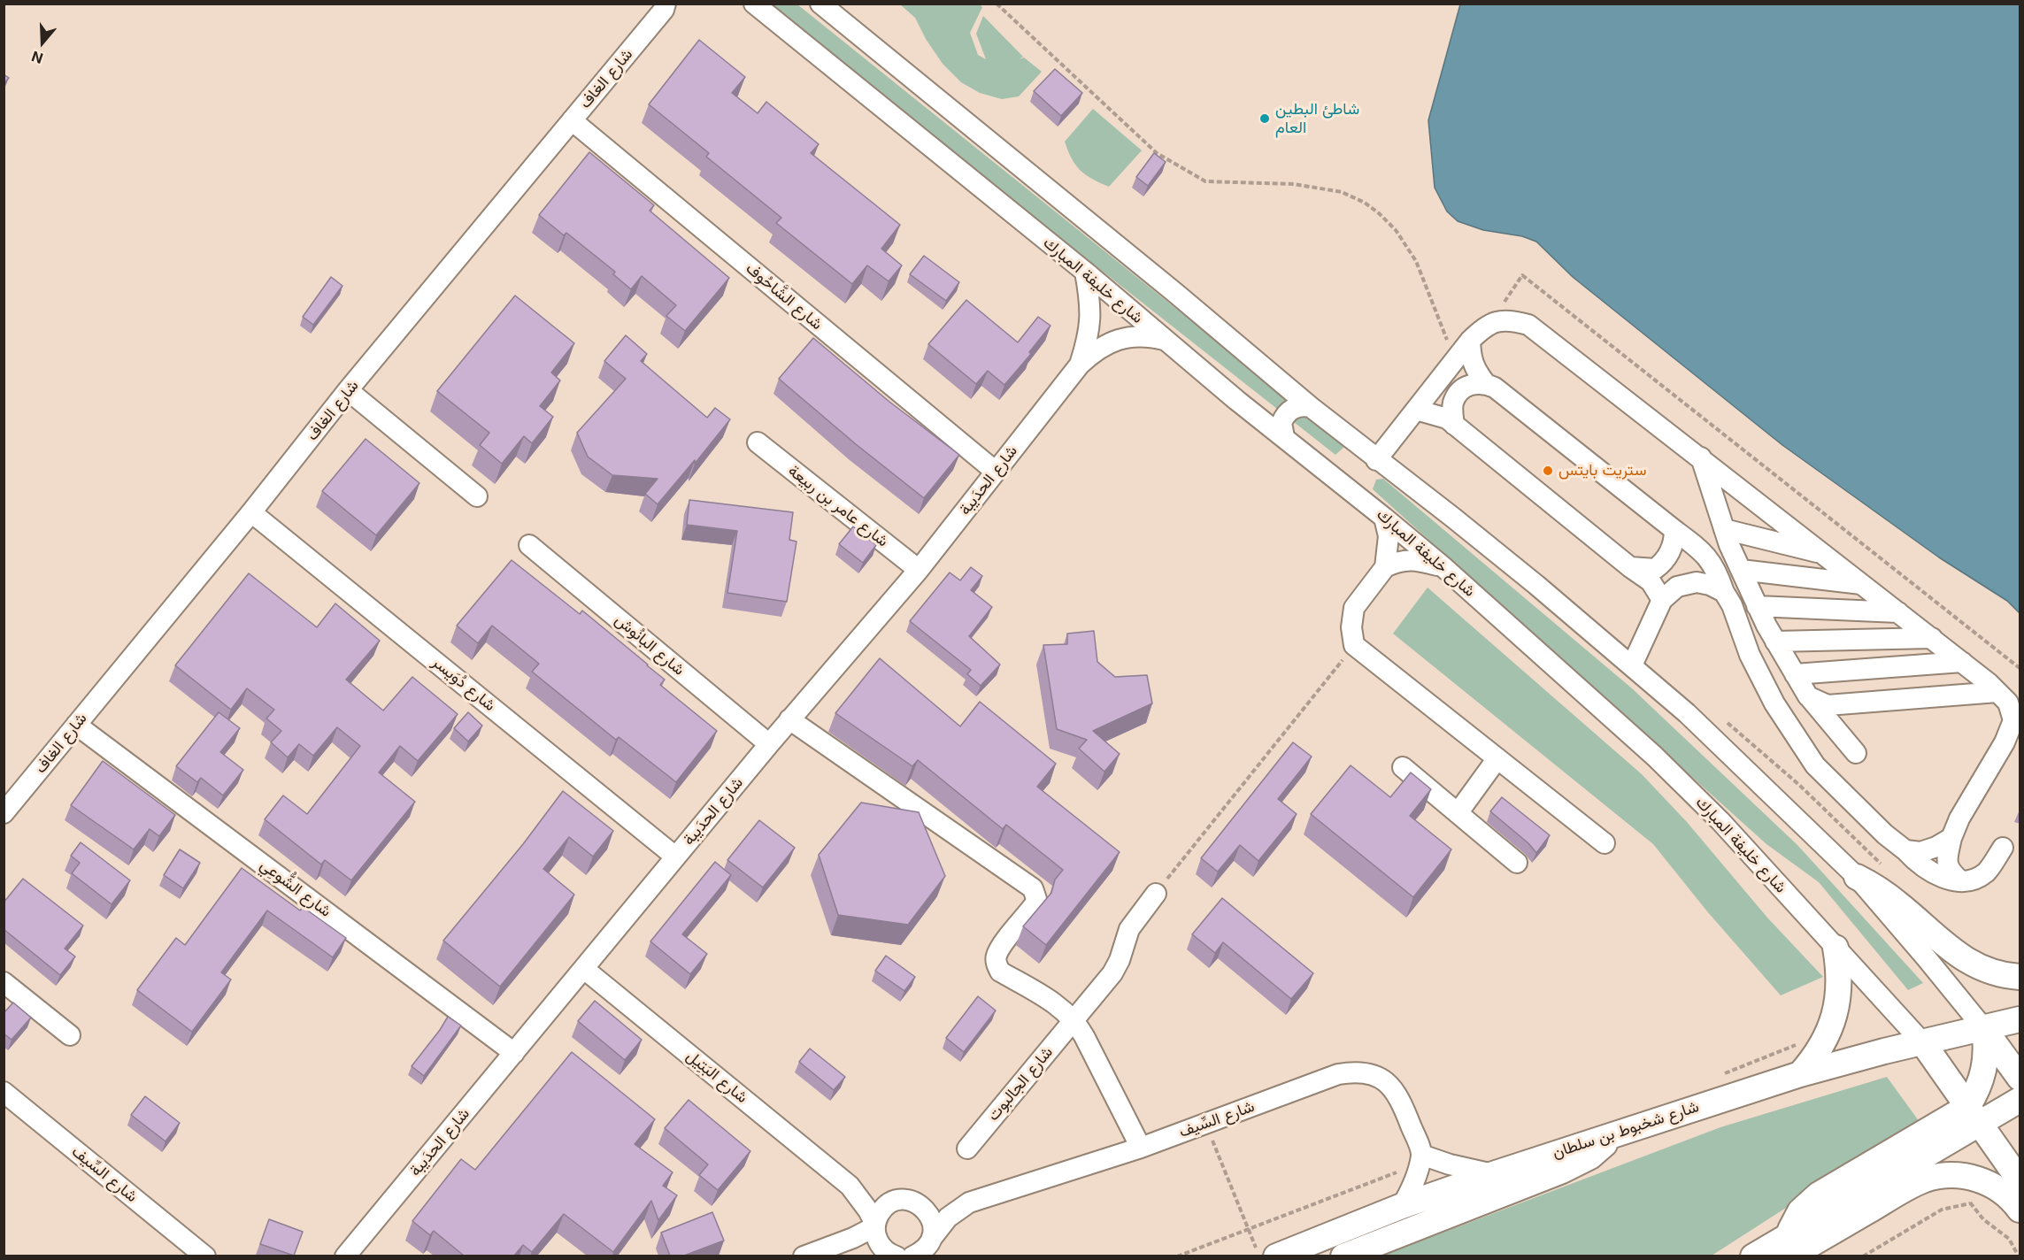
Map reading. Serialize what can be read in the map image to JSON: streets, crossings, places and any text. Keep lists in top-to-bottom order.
{
  "streets": {
    "main road": ["شارع خليفة المبارك", "شارع شخبوط بن سلطان"],
    "street": [
      "شارع الغاف",
      "شارع الشَّاحُوف",
      "شارع الحدَيبة",
      "شارع عامر بن ربيعة",
      "شارع البانُوش",
      "شارع دُوَيسر",
      "شارع الشُّوعِي",
      "شارع البَتِيل",
      "شارع الجالبوت",
      "شارع السِّيف"
    ]
  },
  "crossings": [
    ["شارع الغاف", "شارع الشَّاحُوف"],
    ["شارع الغاف", "شارع دُوَيسر"],
    ["شارع الغاف", "شارع الشُّوعِي"],
    ["شارع خليفة المبارك", "شارع الحدَيبة"],
    ["شارع خليفة المبارك", "شارع شخبوط بن سلطان"],
    ["شارع الشَّاحُوف", "شارع الحدَيبة"],
    ["شارع الحدَيبة", "شارع عامر بن ربيعة"],
    ["شارع الحدَيبة", "شارع البانُوش"],
    ["شارع الحدَيبة", "شارع دُوَيسر"],
    ["شارع الحدَيبة", "شارع الشُّوعِي"],
    ["شارع الحدَيبة", "شارع البَتِيل"],
    ["شارع البَتِيل", "شارع السِّيف"]
  ],
  "places": ["شاطئ البطين العام", "ستريت بايتس"],
  "north": "bottom"
}
